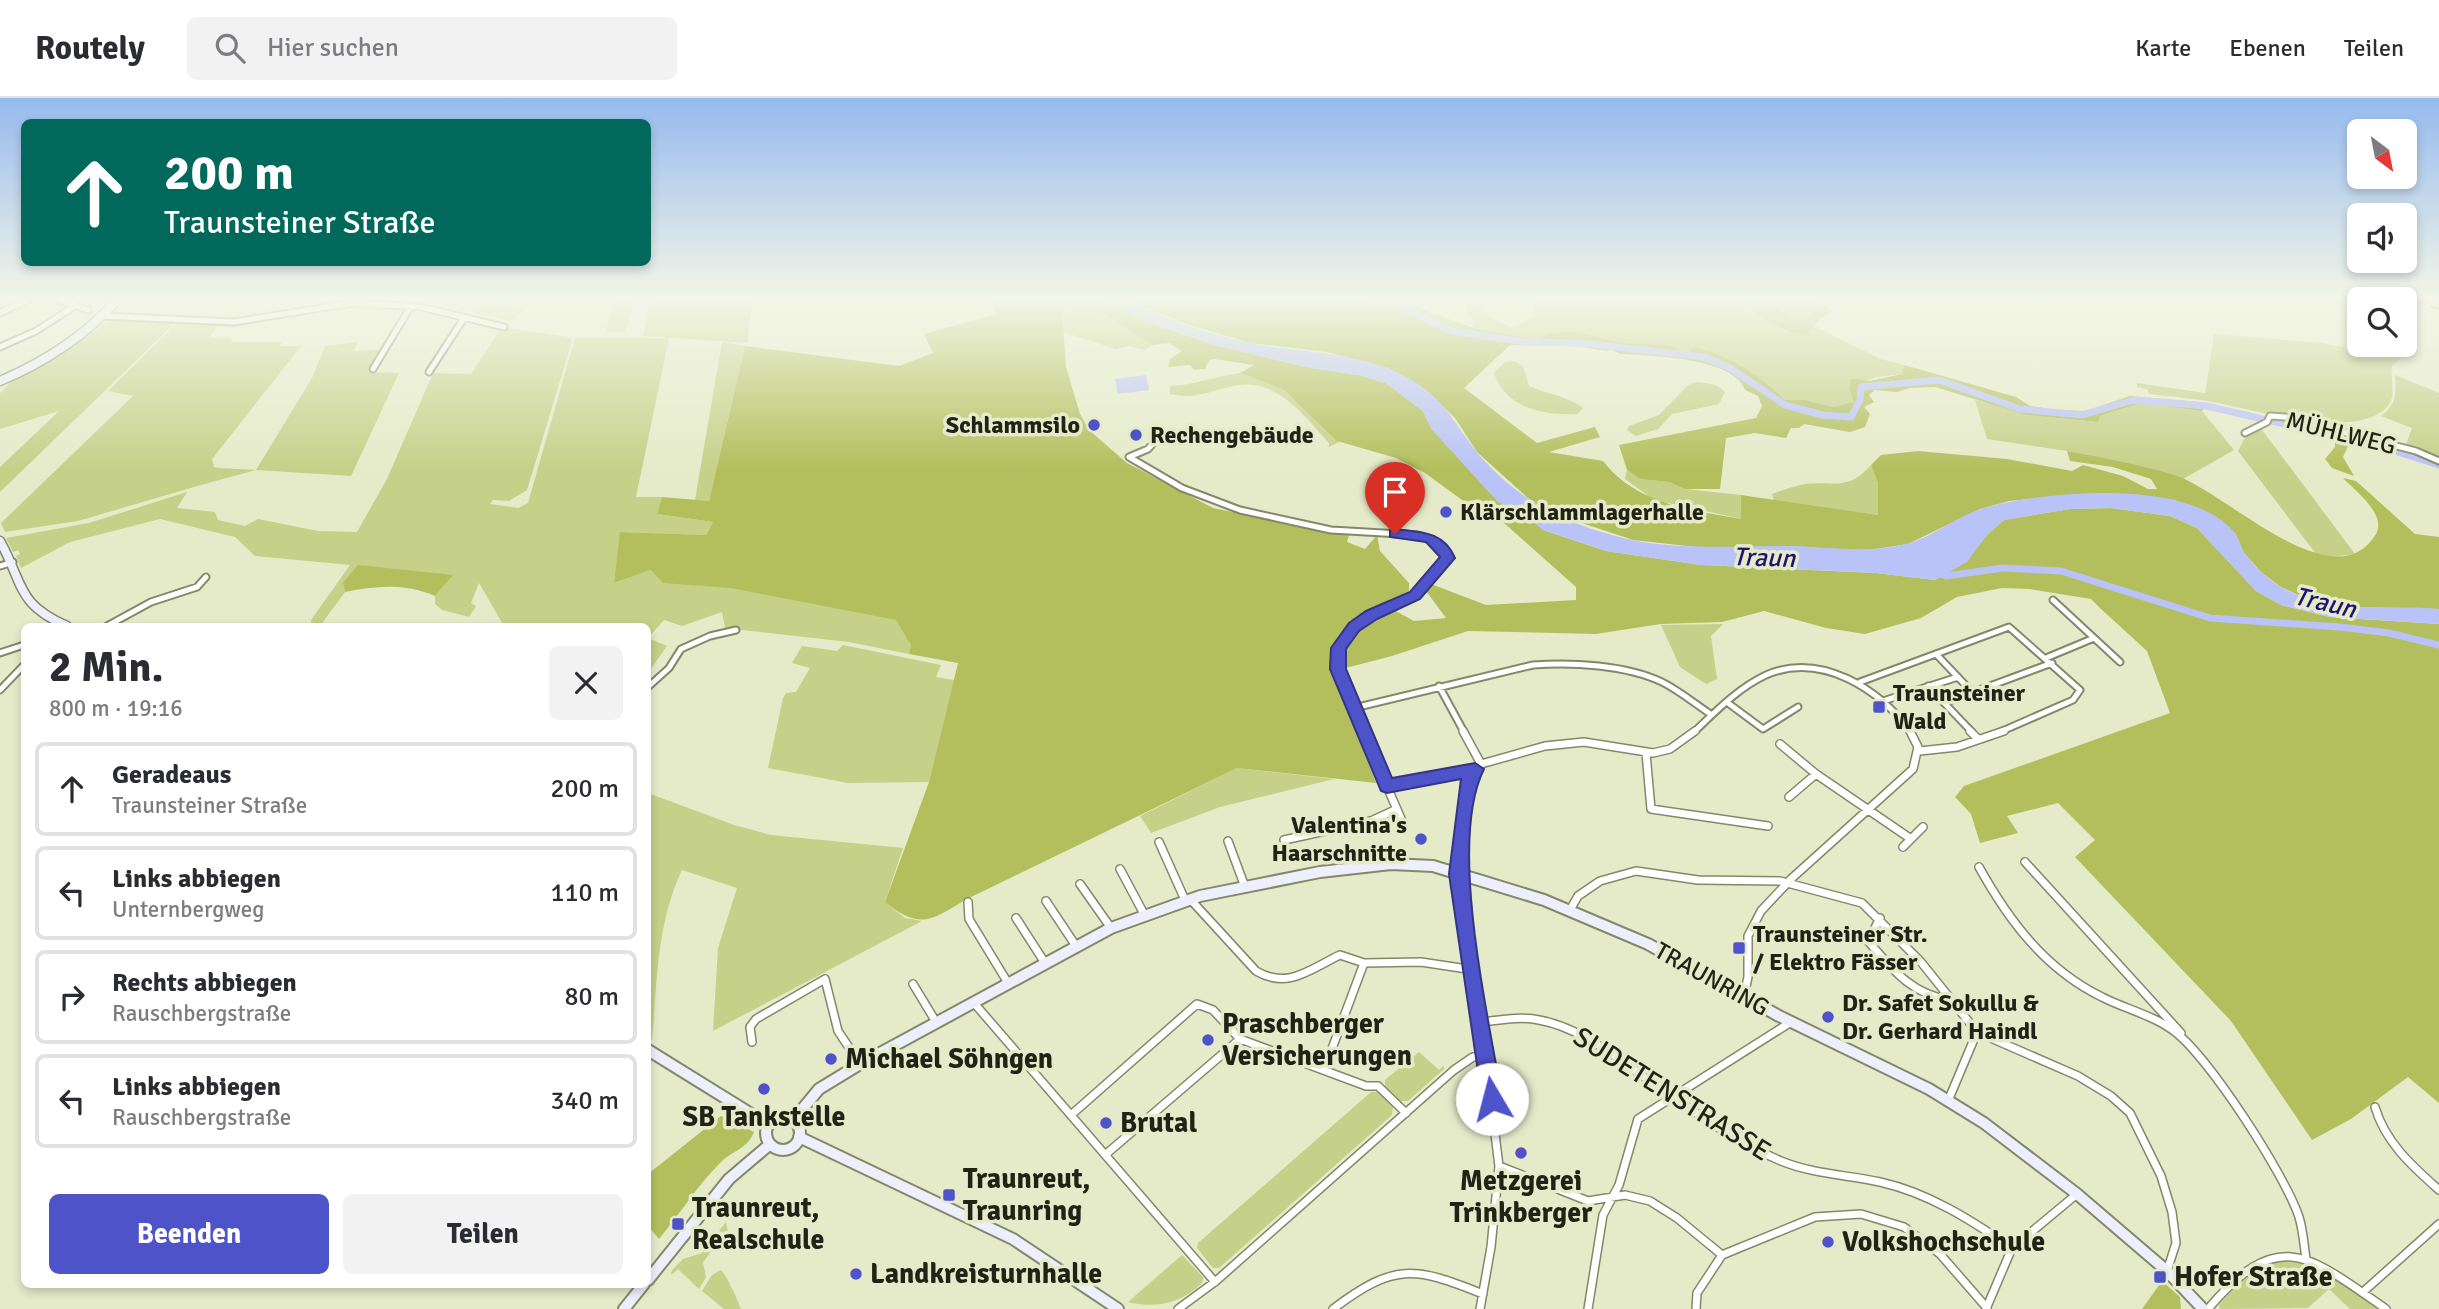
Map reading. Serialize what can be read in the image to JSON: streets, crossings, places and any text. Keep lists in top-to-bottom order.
{
  "streets": {
    "street": ["MÜHLWEG", "TRAUNRING", "SUDETENSTRASSE"]
  },
  "water": ["Traun"],
  "places": {
    "other": [
      "Schlammsilo",
      "Rechengebäude",
      "Klärschlammlagerhalle",
      "Valentina's Haarschnitte",
      "Dr. Safet Sokullu & Dr. Gerhard Haindl",
      "Praschberger Versicherungen",
      "Michael Söhngen",
      "SB Tankstelle",
      "Brutal",
      "Metzgerei Trinkberger",
      "Volkshochschule",
      "Landkreisturnhalle"
    ],
    "transit": [
      "Traunsteiner Wald",
      "Traunsteiner Str. / Elektro Fässer",
      "Traunreut, Traunring",
      "Traunreut, Realschule",
      "Hofer Straße"
    ]
  },
  "north": "bottom right",
  "page": {
    "header": "Routely",
    "search": "Hier suchen",
    "nav": ["Karte", "Ebenen", "Teilen"],
    "turn": ["200 m", "Traunsteiner Straße"],
    "heading": ["2 Min.", "800 m · 19:16"],
    "list": [
      {
        "name": "Geradeaus",
        "note": "Traunsteiner Straße",
        "value": "200 m"
      },
      {
        "name": "Links abbiegen",
        "note": "Unternbergweg",
        "value": "110 m"
      },
      {
        "name": "Rechts abbiegen",
        "note": "Rauschbergstraße",
        "value": "80 m"
      },
      {
        "name": "Links abbiegen",
        "note": "Rauschbergstraße",
        "value": "340 m"
      }
    ],
    "buttons": ["Beenden", "Teilen"]
  }
}
